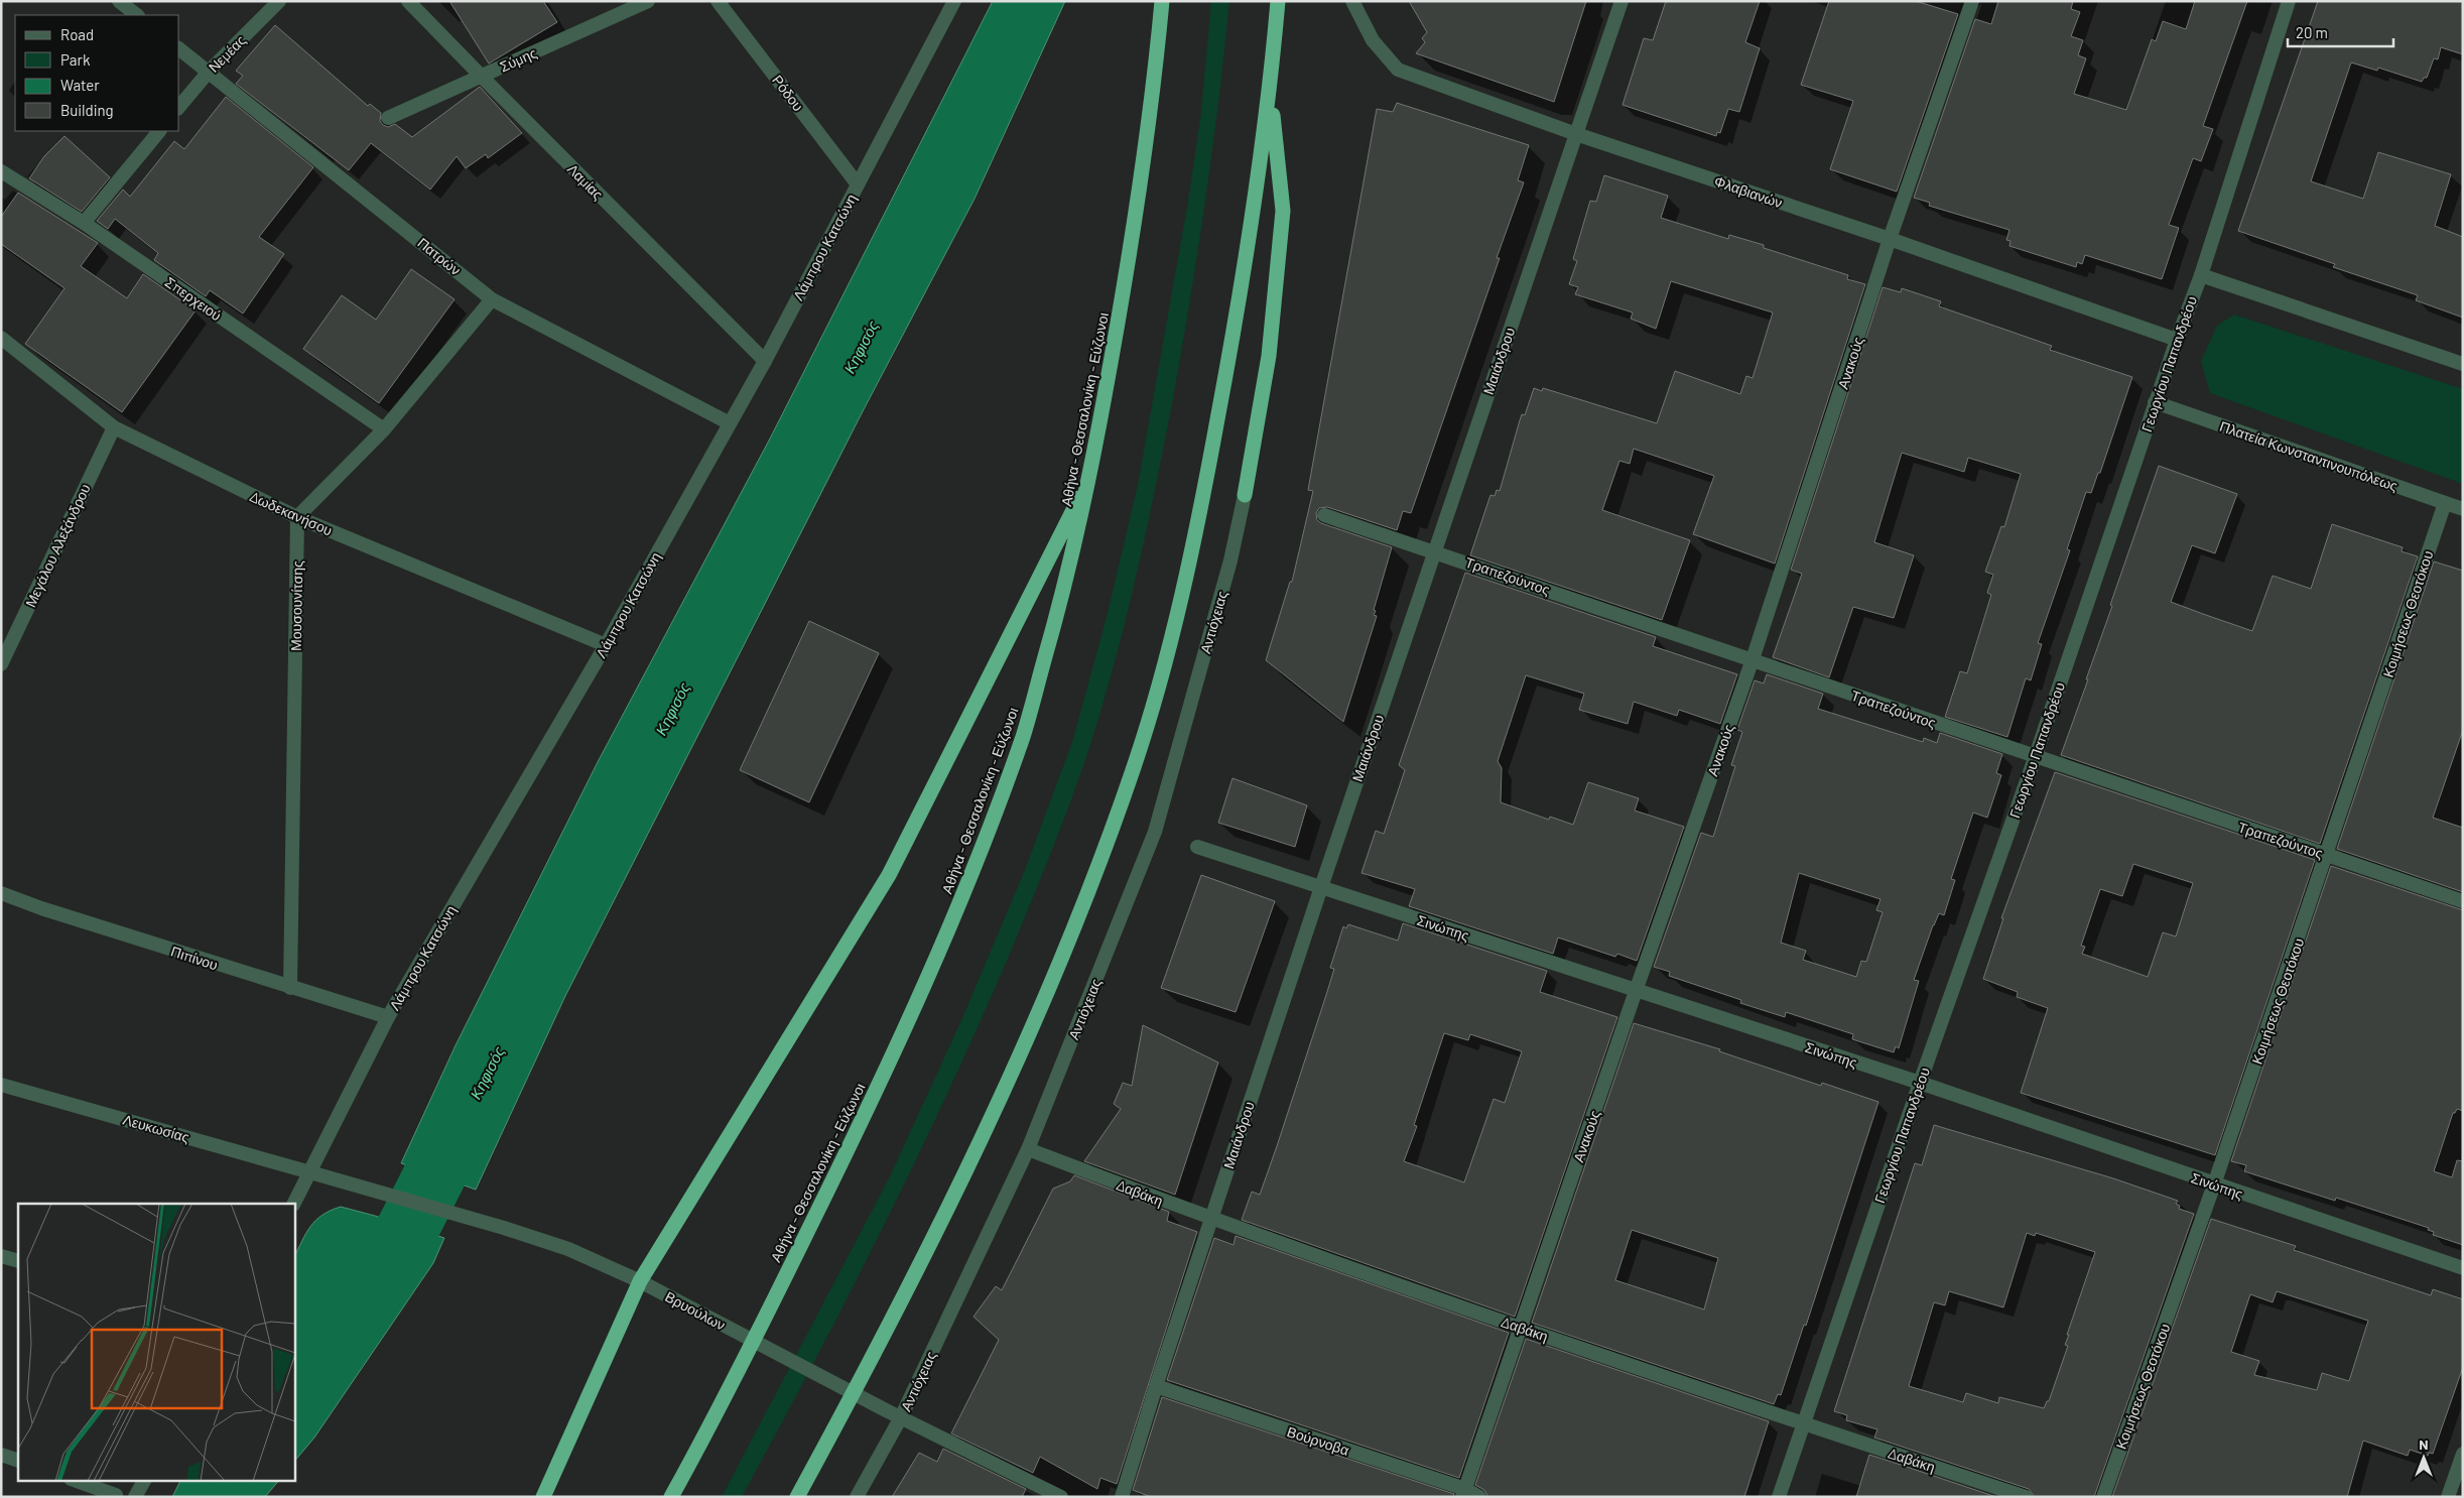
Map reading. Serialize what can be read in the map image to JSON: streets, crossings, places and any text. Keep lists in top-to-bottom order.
{
  "streets": {
    "highway": ["Αθήνα - Θεσσαλονίκη - Εύζωνοι"],
    "street": [
      "Νεμέας",
      "Σύμης",
      "Ρόδου",
      "Λαμίας",
      "Φλαβιανών",
      "Λάμπρου Κατσώνη",
      "Πατρών",
      "Σπερχειού",
      "Μαιάνδρου",
      "Ανακούς",
      "Γεωργίου Παπανδρέου",
      "Πλατεία Κωνσταντινουπόλεως",
      "Δωδεκανήσου",
      "Μεγάλου Αλεξάνδρου",
      "Τραπεζούντος",
      "Μουσουνίτσης",
      "Κοιμήσεως Θεοτόκου",
      "Αντιόχειας",
      "Σινώπης",
      "Πιπίνου",
      "Λευκωσίας",
      "Δαβάκη",
      "Βρυούλων",
      "Βούρνοβα"
    ]
  },
  "crossings": [
    ["Νεμέας", "Πατρών"],
    ["Σύμης", "Λαμίας"],
    ["Ρόδου", "Λάμπρου Κατσώνη"],
    ["Λαμίας", "Λάμπρου Κατσώνη"],
    ["Φλαβιανών", "Μαιάνδρου"],
    ["Φλαβιανών", "Ανακούς"],
    ["Φλαβιανών", "Γεωργίου Παπανδρέου"],
    ["Λάμπρου Κατσώνη", "Πατρών"],
    ["Λάμπρου Κατσώνη", "Δωδεκανήσου"],
    ["Λάμπρου Κατσώνη", "Πιπίνου"],
    ["Λάμπρου Κατσώνη", "Λευκωσίας"],
    ["Λάμπρου Κατσώνη", "Βρυούλων"],
    ["Μαιάνδρου", "Τραπεζούντος"],
    ["Μαιάνδρου", "Σινώπης"],
    ["Μαιάνδρου", "Δαβάκη"],
    ["Μαιάνδρου", "Βούρνοβα"],
    ["Ανακούς", "Τραπεζούντος"],
    ["Ανακούς", "Σινώπης"],
    ["Ανακούς", "Δαβάκη"],
    ["Ανακούς", "Βούρνοβα"],
    ["Γεωργίου Παπανδρέου", "Πλατεία Κωνσταντινουπόλεως"],
    ["Γεωργίου Παπανδρέου", "Τραπεζούντος"],
    ["Γεωργίου Παπανδρέου", "Σινώπης"],
    ["Γεωργίου Παπανδρέου", "Δαβάκη"],
    ["Πλατεία Κωνσταντινουπόλεως", "Κοιμήσεως Θεοτόκου"],
    ["Δωδεκανήσου", "Μεγάλου Αλεξάνδρου"],
    ["Δωδεκανήσου", "Μουσουνίτσης"],
    ["Τραπεζούντος", "Κοιμήσεως Θεοτόκου"],
    ["Μουσουνίτσης", "Πιπίνου"],
    ["Κοιμήσεως Θεοτόκου", "Σινώπης"],
    ["Αντιόχειας", "Δαβάκη"],
    ["Αντιόχειας", "Βρυούλων"],
    ["Λευκωσίας", "Βρυούλων"]
  ],
  "water": ["Κηφισός"],
  "legend": [
    "Road",
    "Park",
    "Water",
    "Building"
  ],
  "scale_bar": "20 m",
  "north": "top"
}
